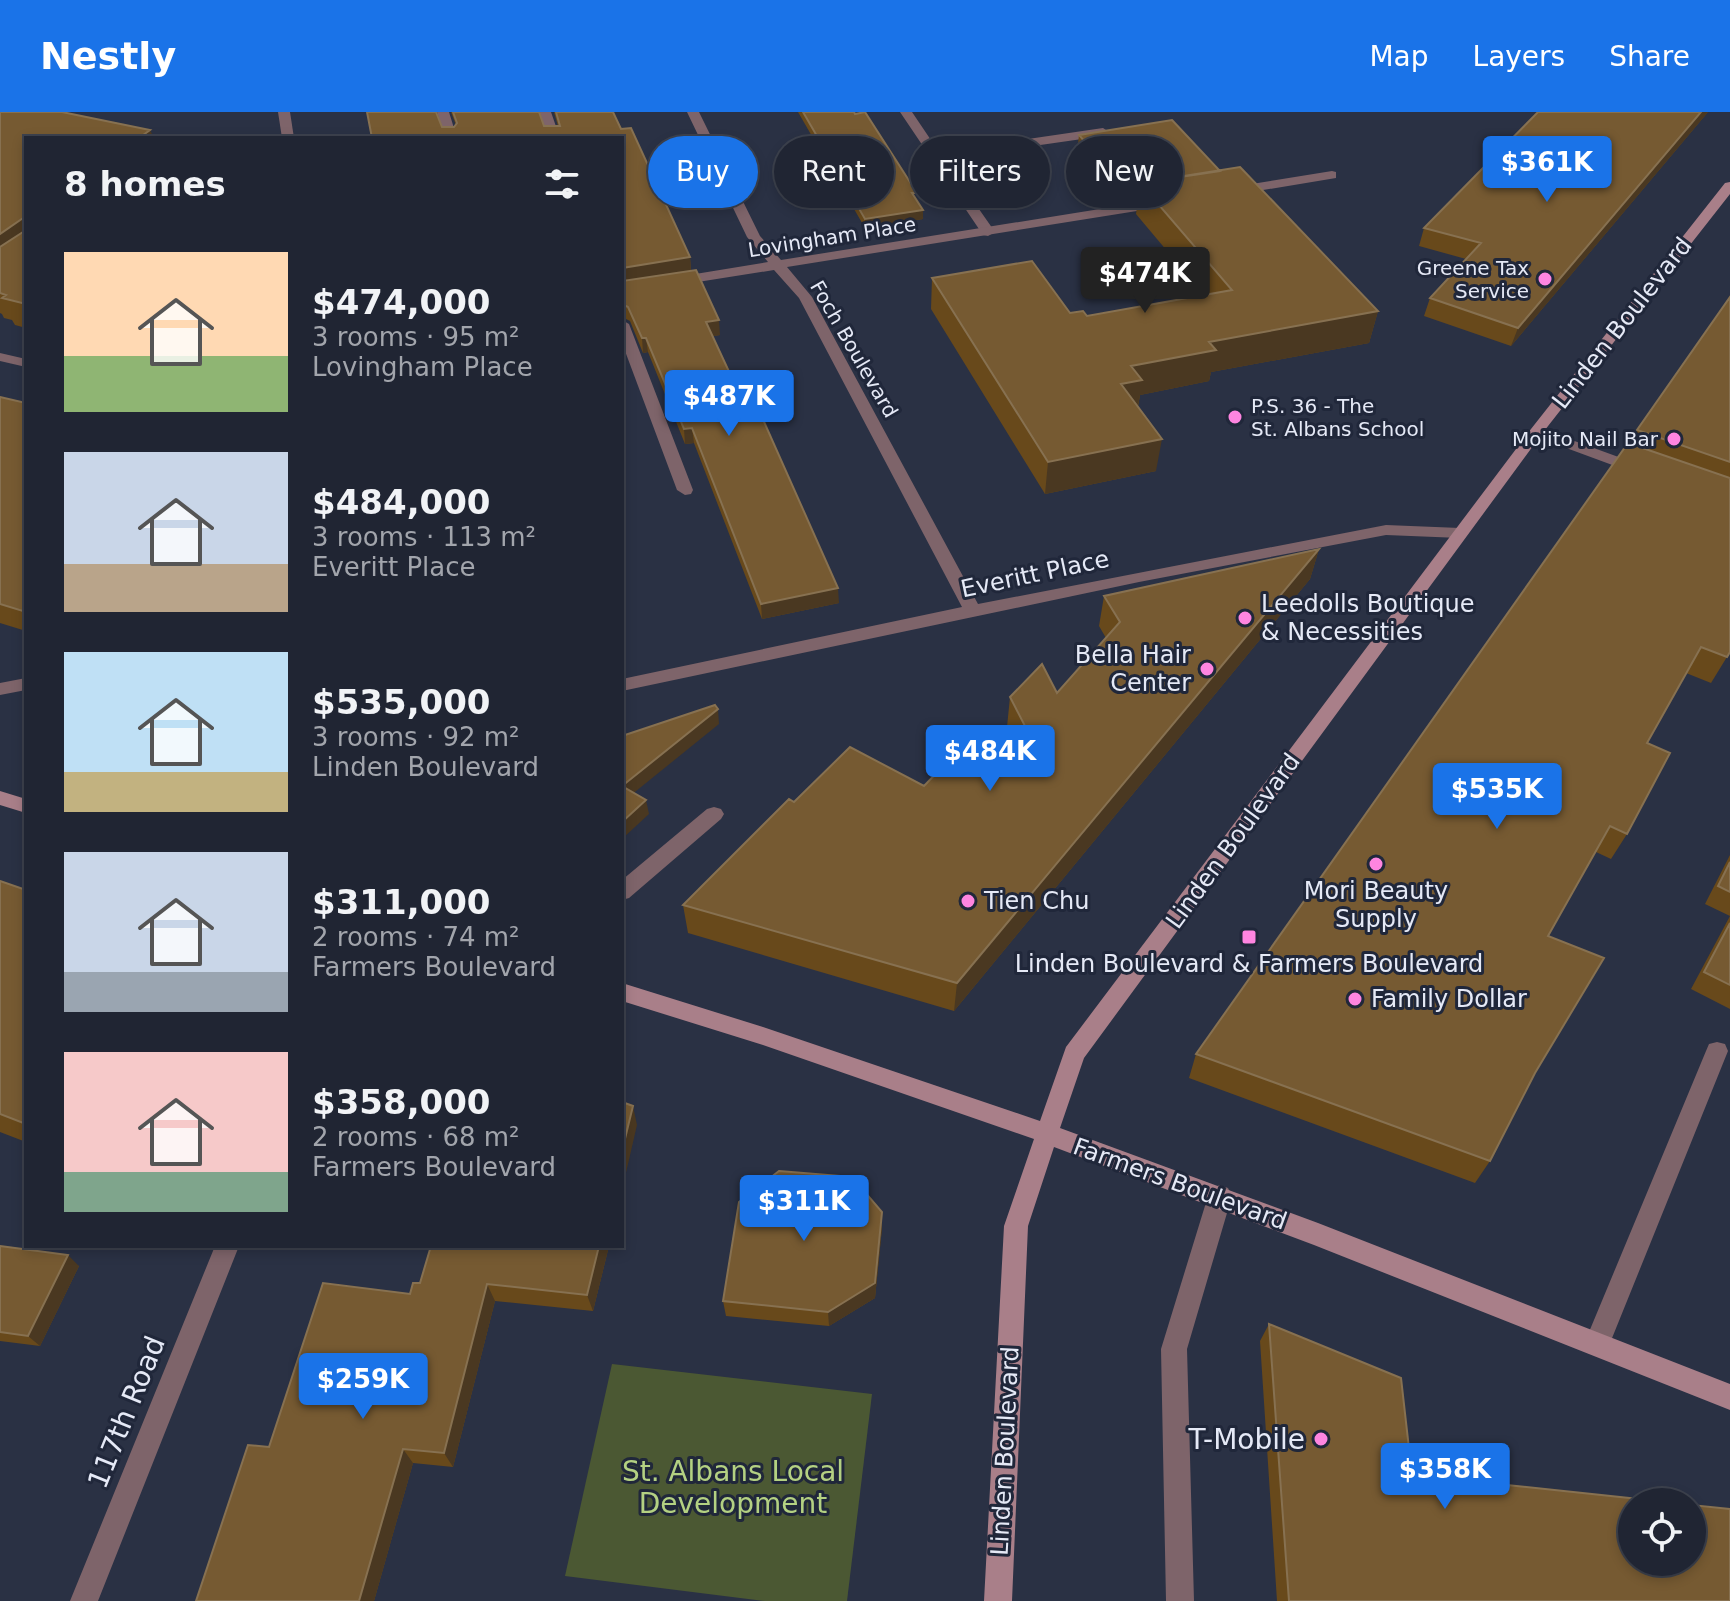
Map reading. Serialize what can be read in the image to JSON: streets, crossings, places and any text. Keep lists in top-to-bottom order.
{
  "streets": {
    "main road": ["Linden Boulevard", "Farmers Boulevard"],
    "street": [
      "Lovingham Place",
      "Foch Boulevard",
      "Everitt Place",
      "117th Road"
    ]
  },
  "crossings": [
    ["Lovingham Place", "Foch Boulevard"],
    ["Linden Boulevard", "Everitt Place"],
    ["Linden Boulevard", "Farmers Boulevard"],
    ["Foch Boulevard", "Everitt Place"]
  ],
  "parks": ["St. Albans Local Development"],
  "places": {
    "other": [
      "Greene Tax Service",
      "P.S. 36 - The St. Albans School",
      "Mojito Nail Bar",
      "Leedolls Boutique & Necessities",
      "Bella Hair Center",
      "Mori Beauty Supply",
      "Tien Chu",
      "Family Dollar",
      "T-Mobile"
    ],
    "transit": ["Linden Boulevard & Farmers Boulevard"]
  },
  "page": {
    "header": "Nestly",
    "nav": ["Map", "Layers", "Share"],
    "price": [
      "$361K",
      "$474K",
      "$487K",
      "$484K",
      "$535K",
      "$311K",
      "$259K",
      "$358K"
    ],
    "chip": [
      "Buy",
      "Rent",
      "Filters",
      "New"
    ],
    "heading": "8 homes",
    "list": [
      {
        "name": "$474,000",
        "note": "3 rooms · 95 m² · Lovingham Place"
      },
      {
        "name": "$484,000",
        "note": "3 rooms · 113 m² · Everitt Place"
      },
      {
        "name": "$535,000",
        "note": "3 rooms · 92 m² · Linden Boulevard"
      },
      {
        "name": "$311,000",
        "note": "2 rooms · 74 m² · Farmers Boulevard"
      },
      {
        "name": "$358,000",
        "note": "2 rooms · 68 m² · Farmers Boulevard"
      }
    ]
  }
}
